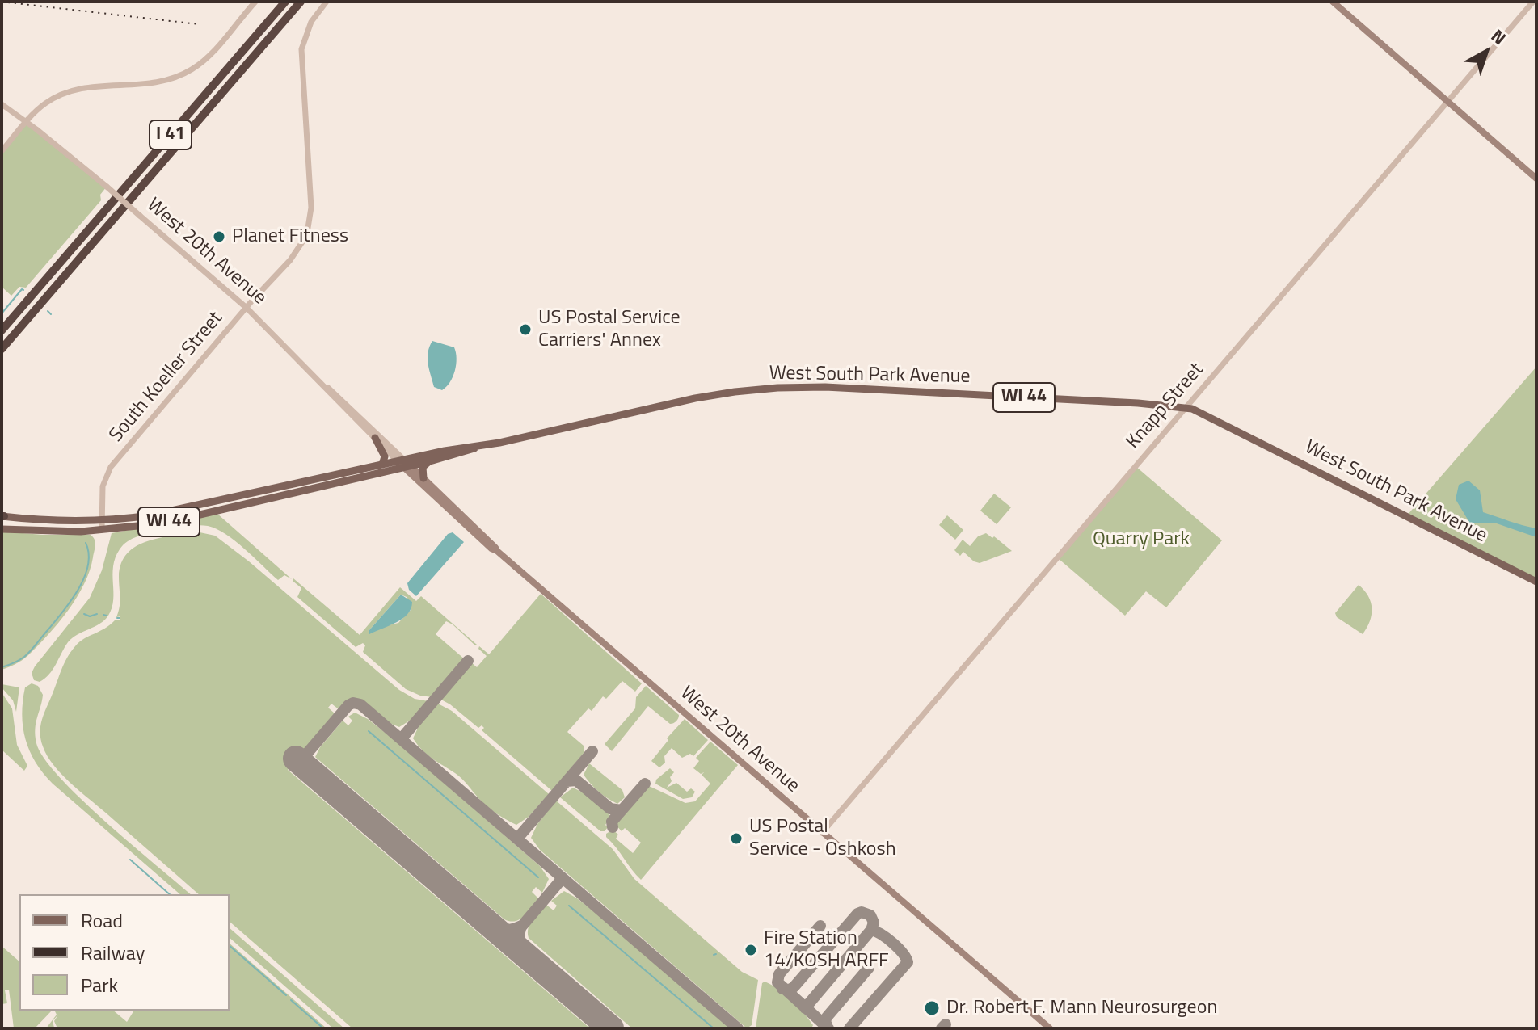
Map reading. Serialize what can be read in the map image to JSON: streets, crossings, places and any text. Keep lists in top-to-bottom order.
{
  "streets": {
    "highway": ["I 41"],
    "main road": ["West 20th Avenue", "West South Park Avenue", "WI 44"],
    "street": ["South Koeller Street", "Knapp Street"]
  },
  "crossings": [
    ["West 20th Avenue", "West South Park Avenue"],
    ["West 20th Avenue", "South Koeller Street"],
    ["West 20th Avenue", "Knapp Street"],
    ["West South Park Avenue", "WI 44"],
    ["West South Park Avenue", "Knapp Street"],
    ["South Koeller Street", "WI 44"]
  ],
  "parks": ["Quarry Park"],
  "places": [
    "Planet Fitness",
    "US Postal Service Carriers' Annex",
    "US Postal Service - Oshkosh",
    "Fire Station 14/KOSH ARFF",
    "Dr. Robert F. Mann Neurosurgeon"
  ],
  "legend": ["Road", "Railway", "Park"],
  "north": "top right"
}
